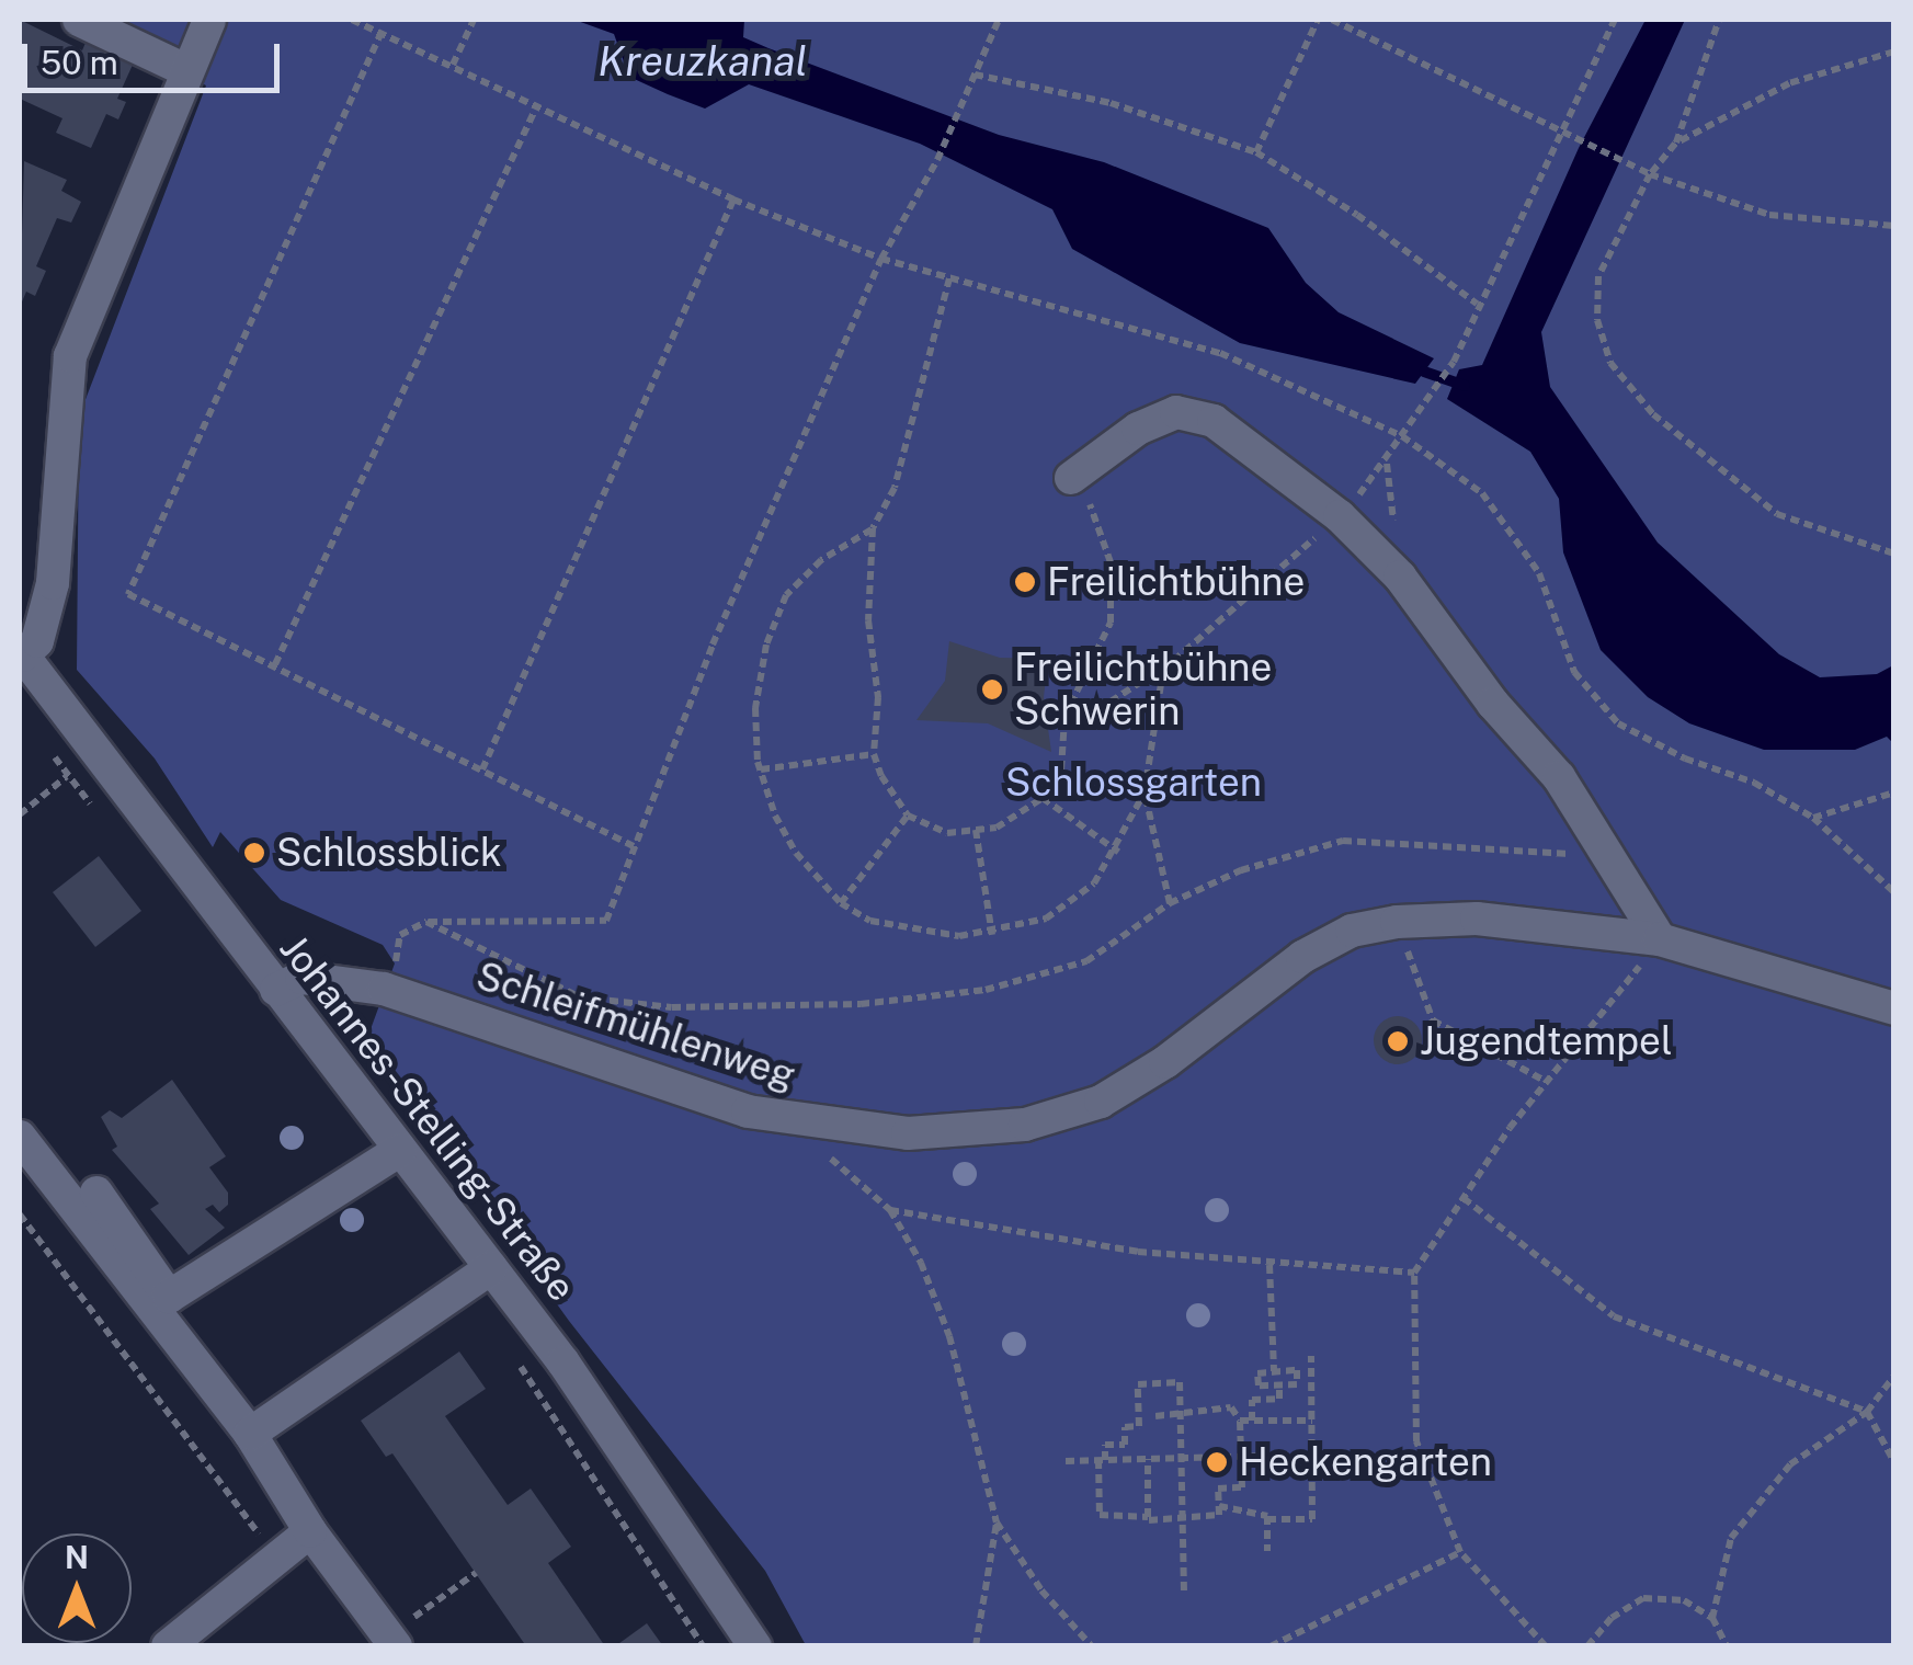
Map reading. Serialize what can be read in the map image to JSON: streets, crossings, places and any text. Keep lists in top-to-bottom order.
{
  "streets": {
    "street": ["Schleifmühlenweg", "Johannes-Stelling-Straße"]
  },
  "crossings": [
    ["Schleifmühlenweg", "Johannes-Stelling-Straße"]
  ],
  "water": ["Kreuzkanal"],
  "parks": ["Schlossgarten"],
  "places": [
    "Freilichtbühne",
    "Freilichtbühne Schwerin",
    "Schlossblick",
    "Jugendtempel",
    "Heckengarten"
  ],
  "scale_bar": "50 m",
  "north": "top"
}
